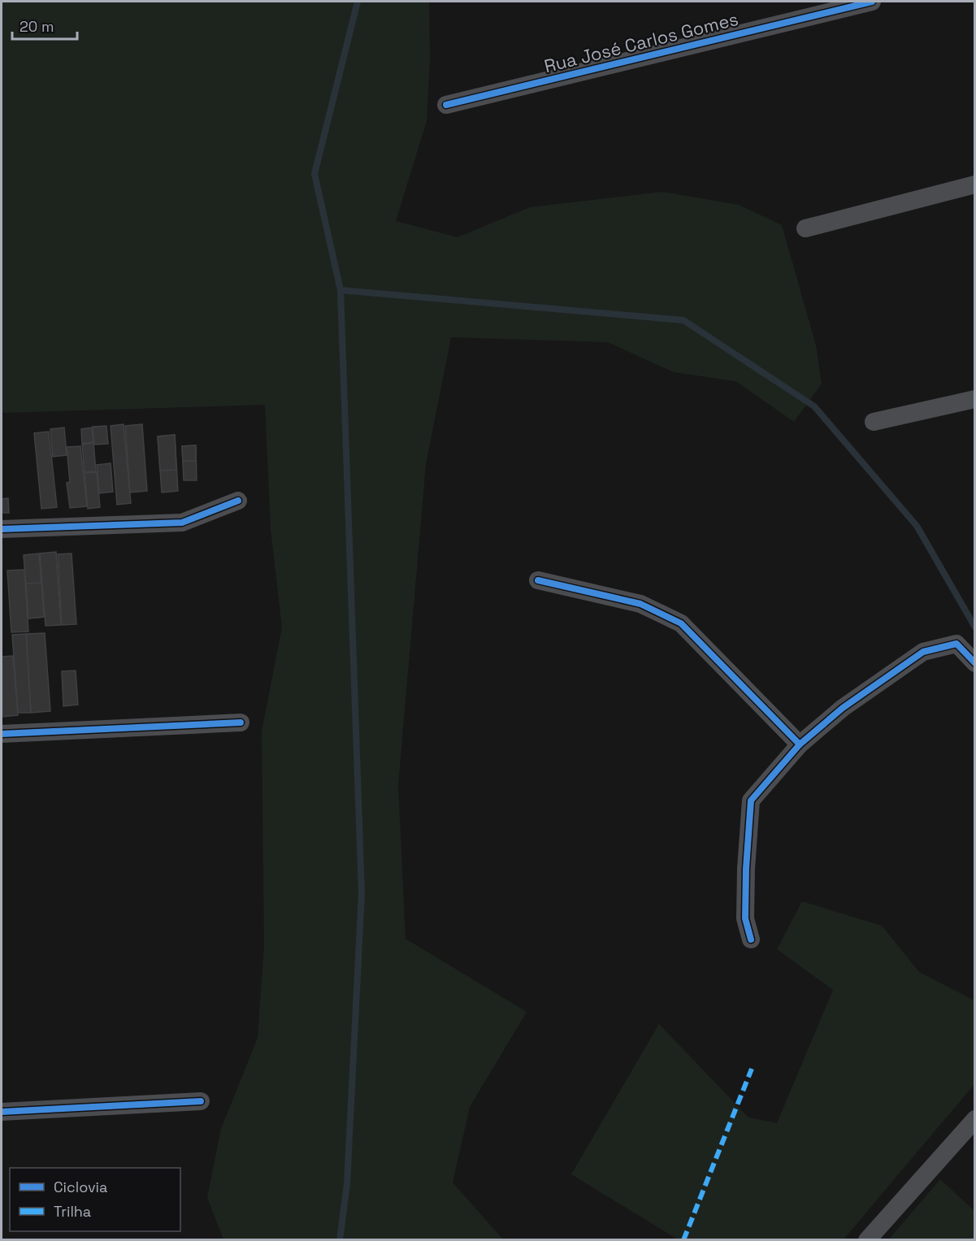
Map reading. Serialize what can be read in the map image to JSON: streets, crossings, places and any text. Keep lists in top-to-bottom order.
{
  "streets": {
    "street": ["Rua José Carlos Gomes"]
  },
  "legend": ["Ciclovia", "Trilha"],
  "scale_bar": "20 m"
}
